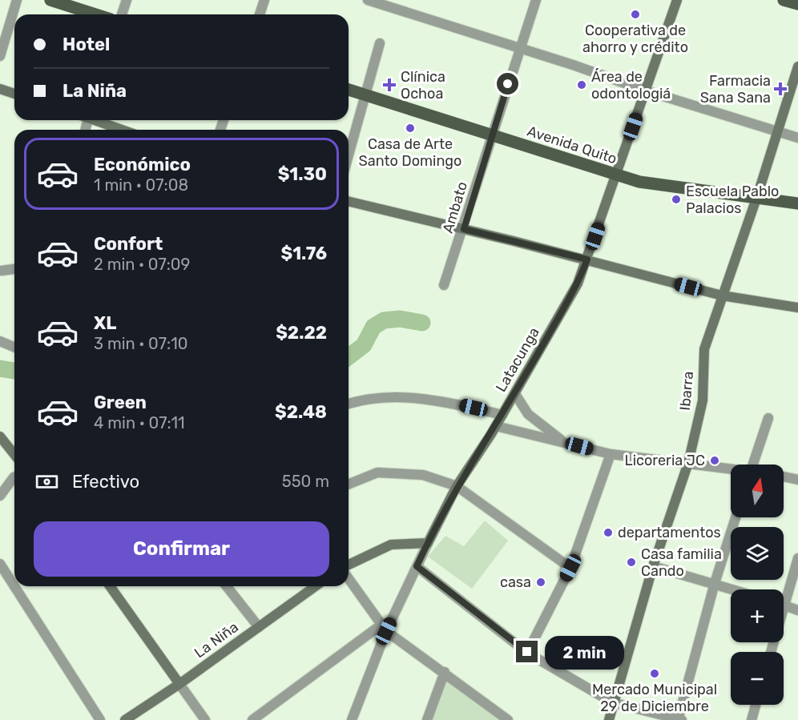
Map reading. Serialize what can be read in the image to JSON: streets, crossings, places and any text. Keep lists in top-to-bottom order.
{
  "streets": {
    "main road": ["Avenida Quito"],
    "street": [
      "Ambato",
      "Latacunga",
      "Ibarra",
      "La Niña"
    ]
  },
  "crossings": [
    ["Avenida Quito", "Ambato"],
    ["Avenida Quito", "Latacunga"],
    ["Avenida Quito", "Ibarra"]
  ],
  "places": {
    "other": [
      "Cooperativa de ahorro y crédito",
      "Área de odontologiá",
      "Casa de Arte Santo Domingo",
      "Escuela Pablo Palacios",
      "Licoreria JC",
      "departamentos",
      "Casa familia Cando",
      "casa",
      "Mercado Municipal 29 de Diciembre"
    ],
    "health": ["Clínica Ochoa", "Farmacia Sana Sana"]
  },
  "north": "top",
  "page": {
    "banner": ["Hotel", "La Niña"],
    "list": [
      {
        "name": "Económico",
        "note": "1 min · 07:08",
        "value": "$1.30"
      },
      {
        "name": "Confort",
        "note": "2 min · 07:09",
        "value": "$1.76"
      },
      {
        "name": "XL",
        "note": "3 min · 07:10",
        "value": "$2.22"
      },
      {
        "name": "Green",
        "note": "4 min · 07:11",
        "value": "$2.48"
      }
    ],
    "pay": ["Efectivo", "550 m"],
    "map_buttons": ["+", "−"],
    "buttons": "Confirmar",
    "bubble": "2 min"
  }
}
